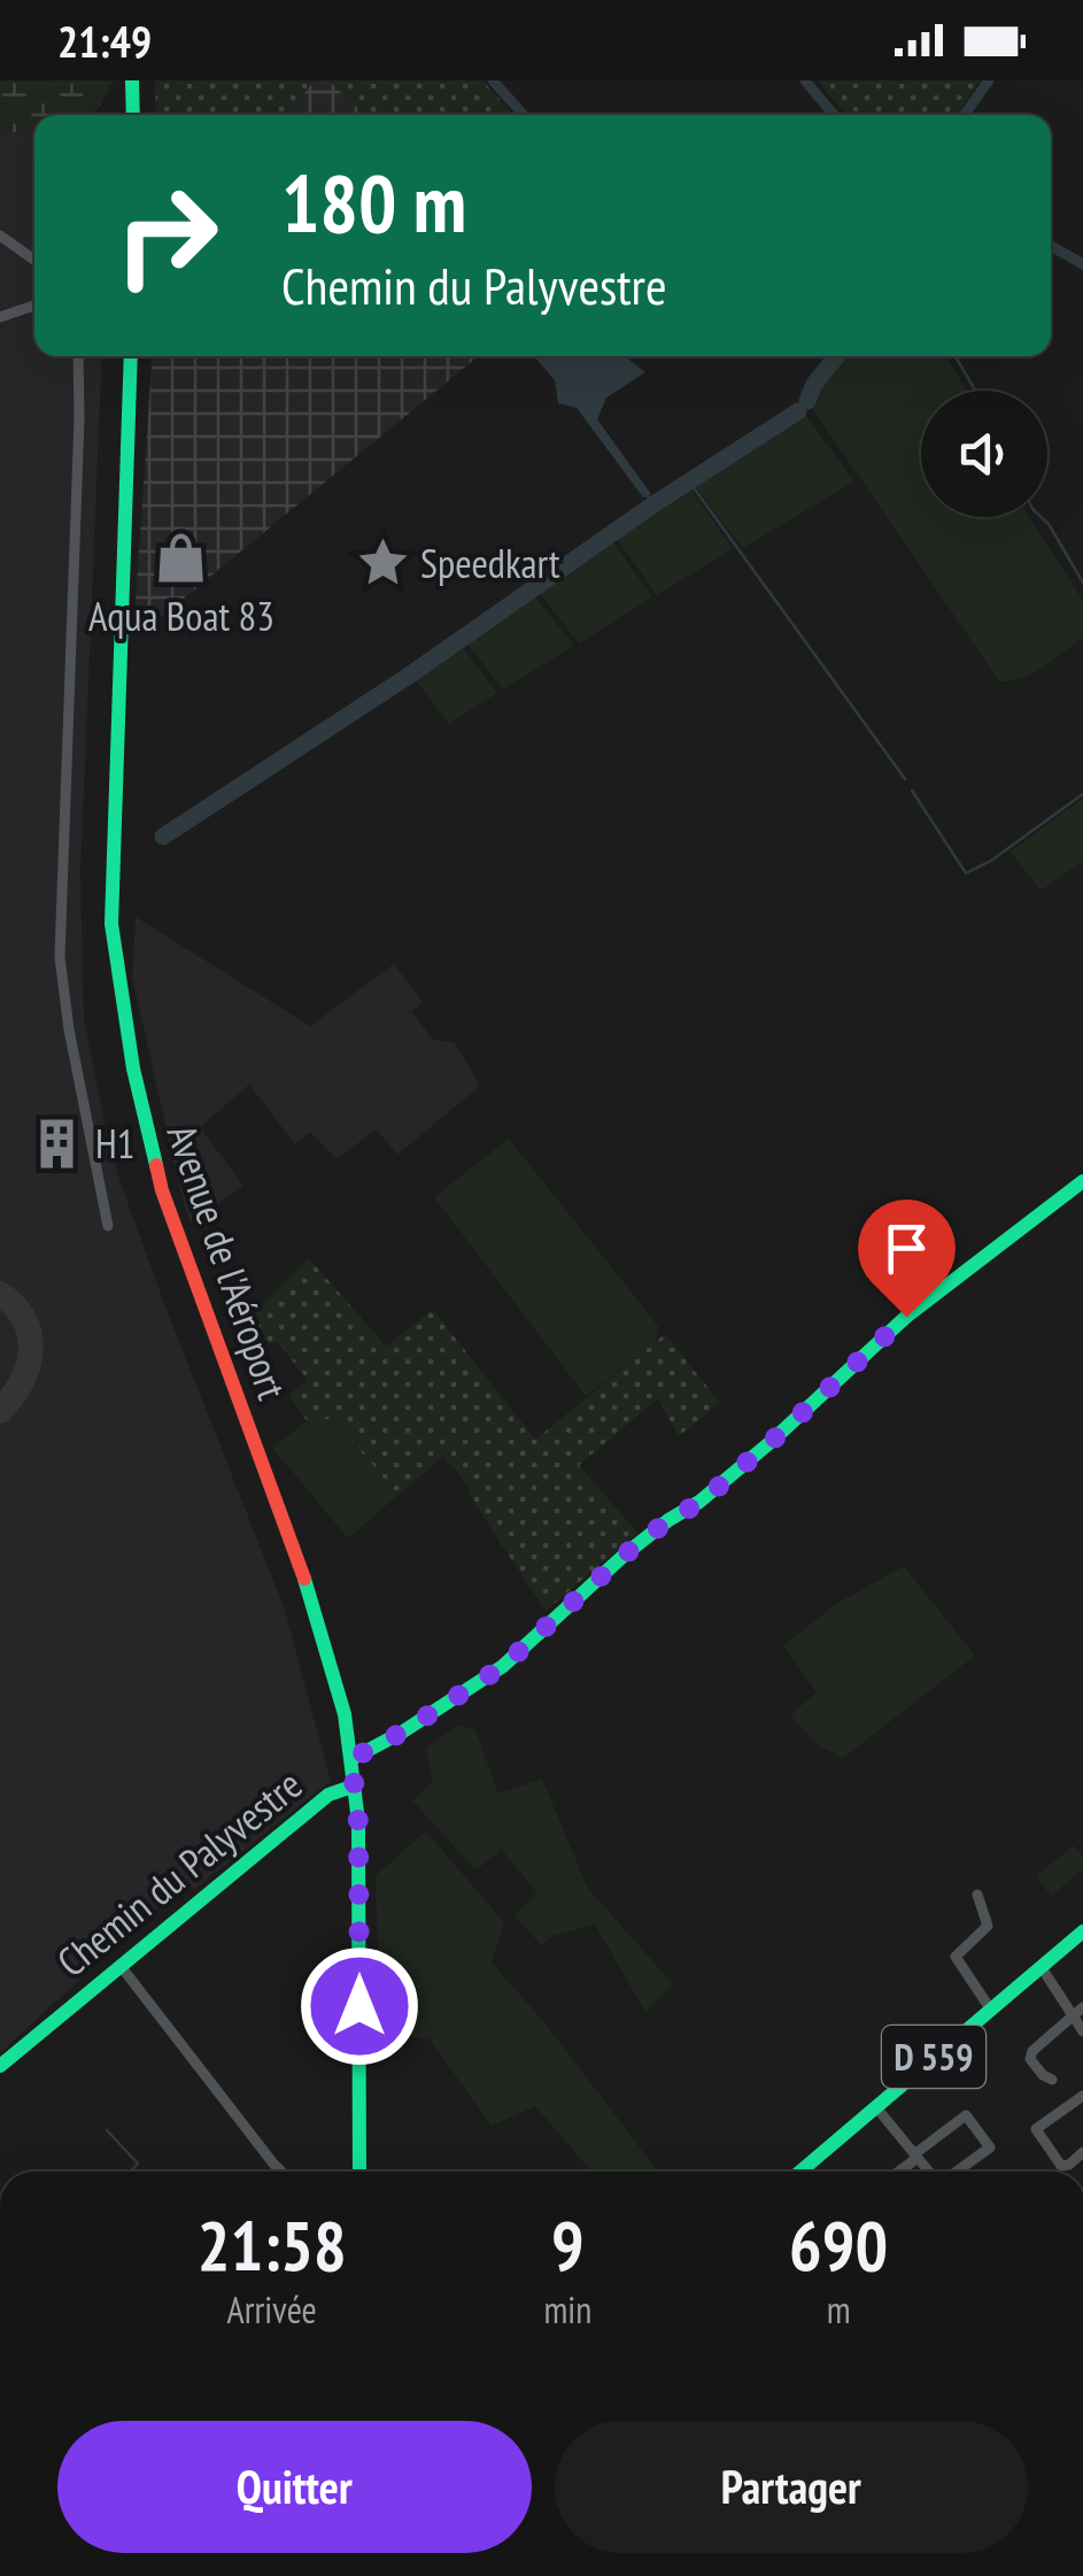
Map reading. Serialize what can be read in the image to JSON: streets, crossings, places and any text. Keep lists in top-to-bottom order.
{
  "streets": {
    "main road": ["Avenue de l'Aéroport", "Chemin du Palyvestre", "D 559"]
  },
  "crossings": [
    ["Avenue de l'Aéroport", "Chemin du Palyvestre"]
  ],
  "places": {
    "shop": ["Aqua Boat 83"],
    "place": ["Speedkart"],
    "building": ["H1"]
  },
  "page": {
    "status": "21:49",
    "turn": ["180 m", "Chemin du Palyvestre"],
    "eta": [
      "21:58",
      "Arrivée",
      "9",
      "min",
      "690",
      "m"
    ],
    "buttons": ["Quitter", "Partager"]
  }
}
